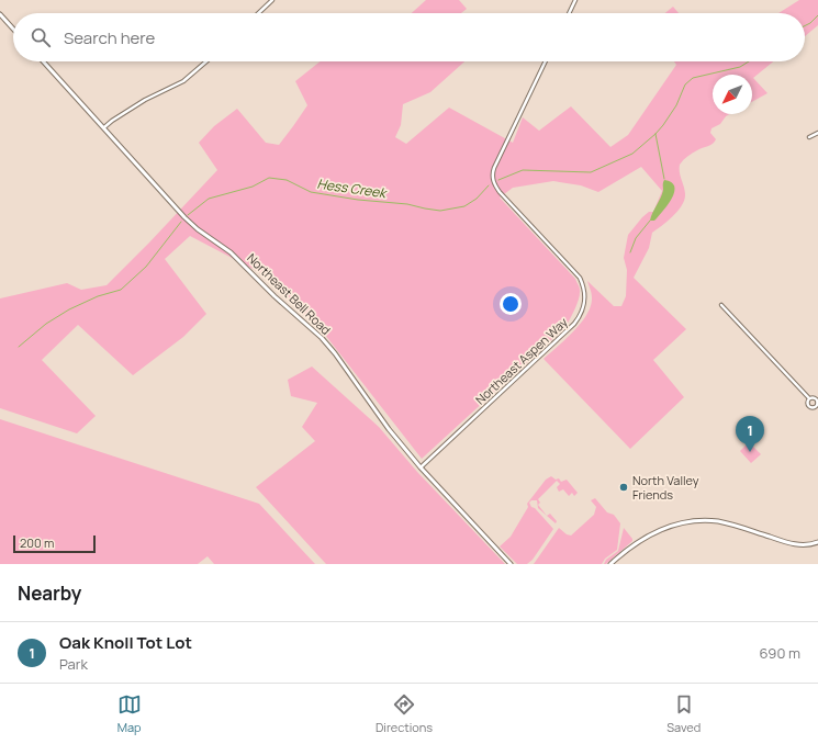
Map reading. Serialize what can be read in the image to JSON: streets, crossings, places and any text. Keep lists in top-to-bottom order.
{
  "streets": {
    "main road": ["Northeast Bell Road"],
    "street": ["Northeast Aspen Way"]
  },
  "crossings": [
    ["Northeast Bell Road", "Northeast Aspen Way"]
  ],
  "water": ["Hess Creek"],
  "places": ["North Valley Friends"],
  "scale_bar": "200 m",
  "north": "bottom left",
  "page": {
    "search": "Search here",
    "pins": "1",
    "scale": "200 m",
    "heading": "Nearby",
    "list": [
      {
        "mark": "1",
        "name": "Oak Knoll Tot Lot",
        "note": "Park",
        "value": "690 m"
      }
    ],
    "nav": ["Map", "Directions", "Saved"]
  }
}
